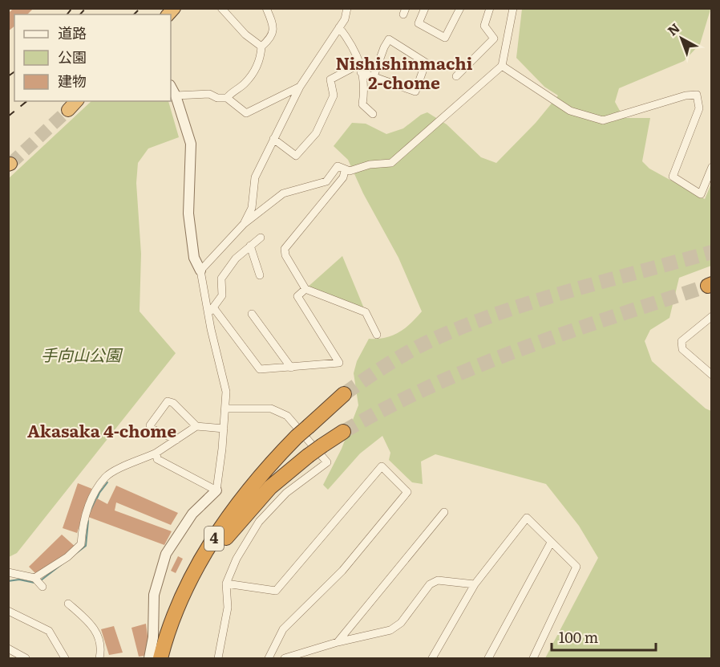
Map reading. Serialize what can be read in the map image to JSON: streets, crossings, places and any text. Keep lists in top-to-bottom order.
{
  "streets": {
    "highway": ["4"]
  },
  "districts": ["Nishishinmachi 2-chome", "Akasaka 4-chome"],
  "parks": ["手向山公園"],
  "legend": ["道路", "公園", "建物"],
  "scale_bar": "100 m",
  "north": "top left"
}
